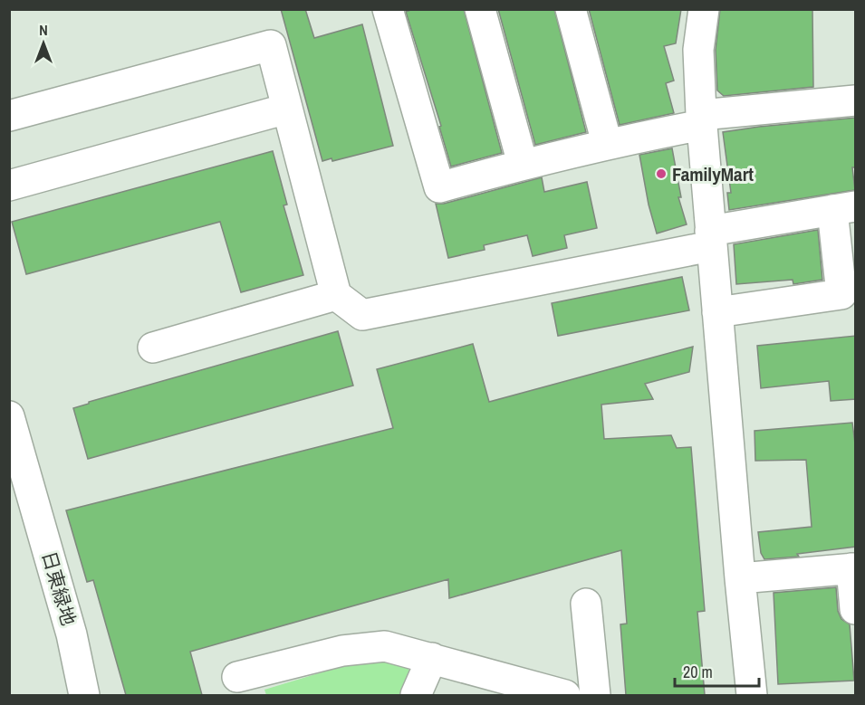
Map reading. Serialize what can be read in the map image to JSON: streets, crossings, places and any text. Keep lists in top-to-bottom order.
{
  "streets": {
    "street": ["日東緑地"]
  },
  "places": ["FamilyMart"],
  "scale_bar": "20 m",
  "north": "top"
}
